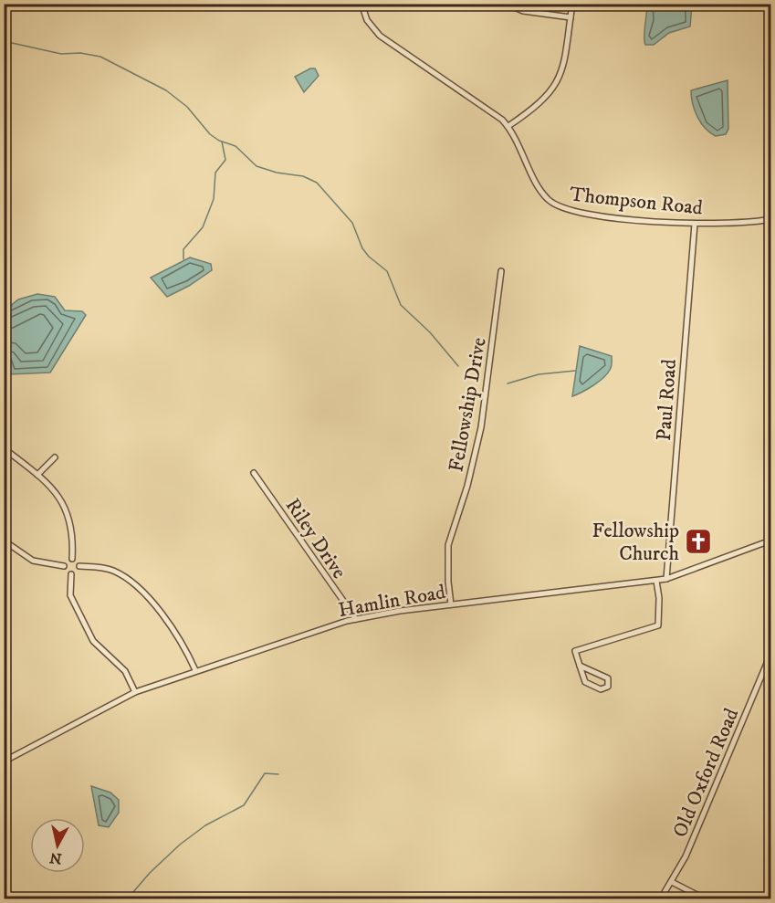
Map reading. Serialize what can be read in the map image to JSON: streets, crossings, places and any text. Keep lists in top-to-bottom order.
{
  "streets": {
    "street": [
      "Thompson Road",
      "Paul Road",
      "Fellowship Drive",
      "Riley Drive",
      "Hamlin Road",
      "Old Oxford Road"
    ]
  },
  "crossings": [
    ["Thompson Road", "Paul Road"],
    ["Paul Road", "Hamlin Road"],
    ["Fellowship Drive", "Hamlin Road"],
    ["Riley Drive", "Hamlin Road"]
  ],
  "places": {
    "church": ["Fellowship Church"]
  },
  "north": "bottom"
}
